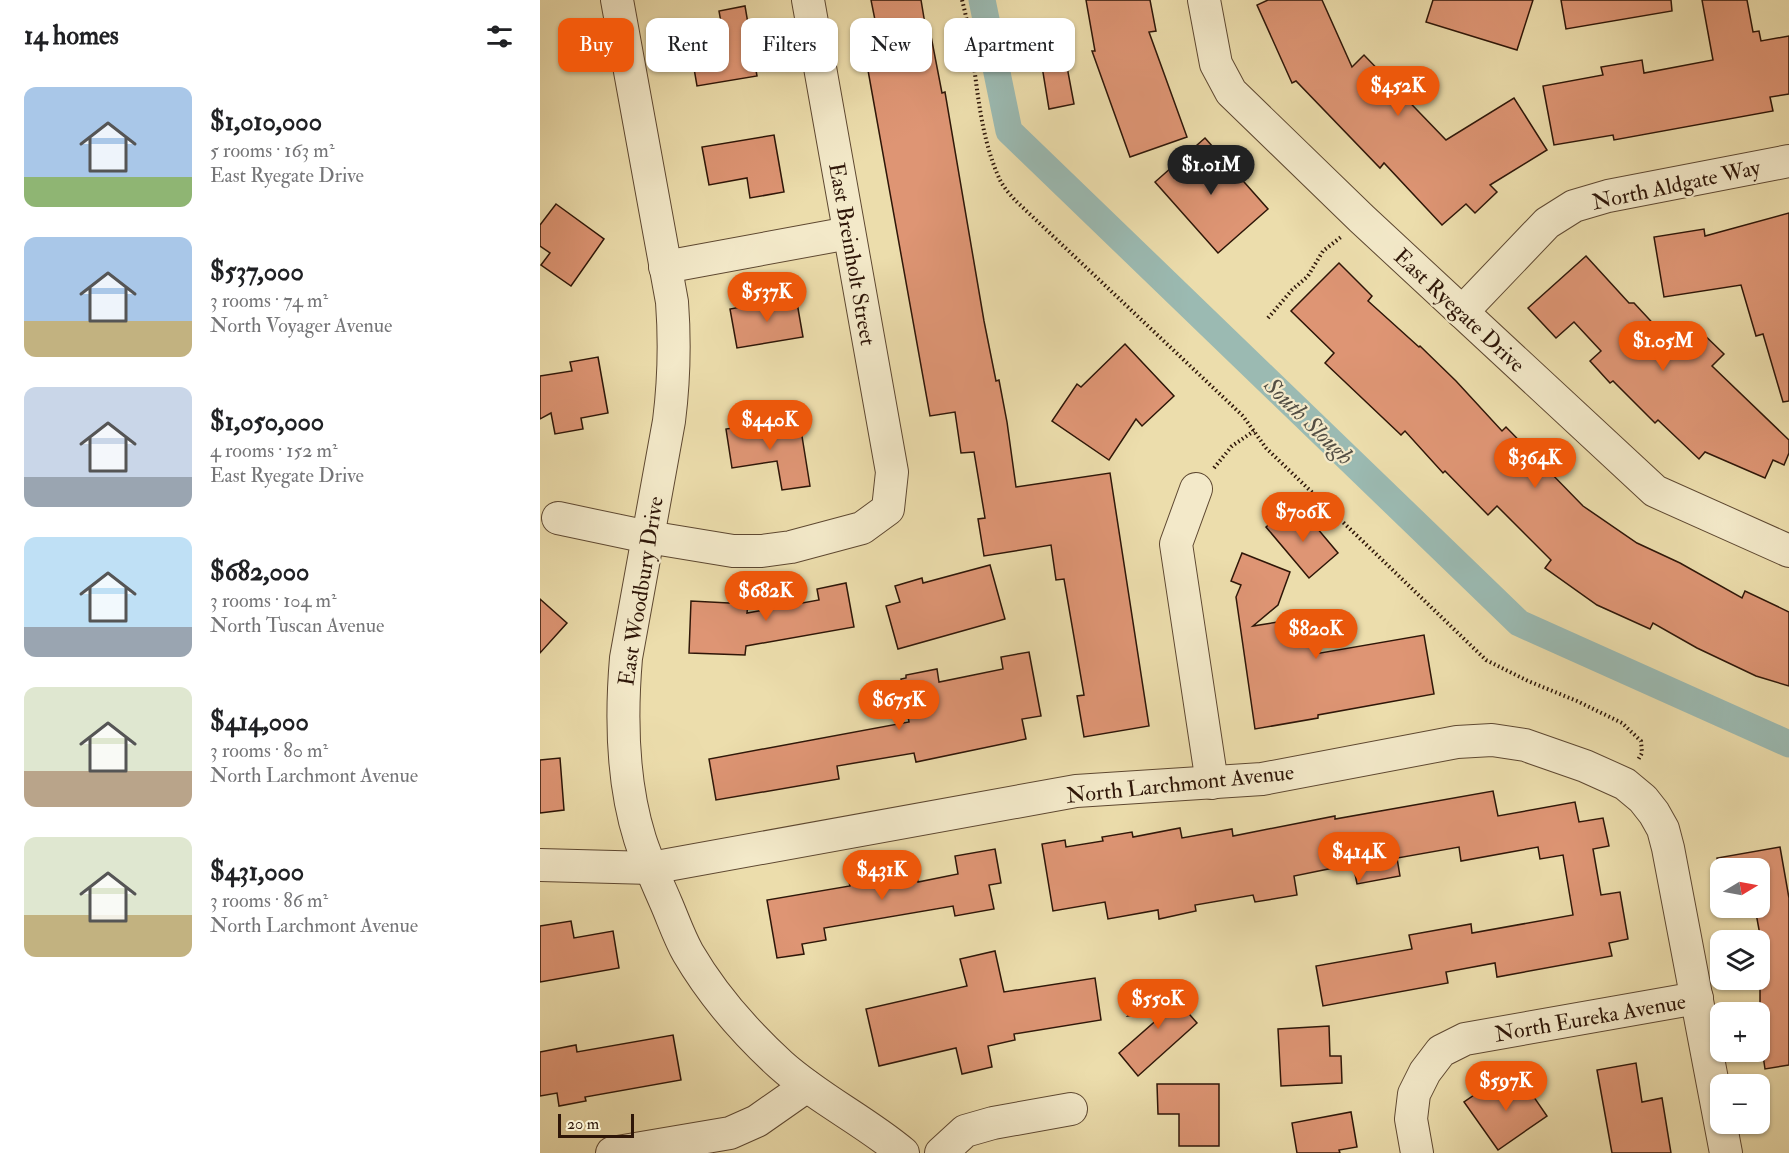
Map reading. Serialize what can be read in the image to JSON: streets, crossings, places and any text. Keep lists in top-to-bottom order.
{
  "streets": {
    "street": [
      "North Aldgate Way",
      "East Breinholt Street",
      "East Ryegate Drive",
      "East Woodbury Drive",
      "North Larchmont Avenue",
      "North Eureka Avenue"
    ]
  },
  "crossings": [
    ["North Aldgate Way", "East Ryegate Drive"],
    ["East Breinholt Street", "East Woodbury Drive"],
    ["East Woodbury Drive", "North Larchmont Avenue"],
    ["North Larchmont Avenue", "North Eureka Avenue"]
  ],
  "water": ["South Slough"],
  "scale_bar": "20 m",
  "north": "right",
  "page": {
    "heading": "14 homes",
    "chip": [
      "Buy",
      "Rent",
      "Filters",
      "New",
      "Apartment"
    ],
    "price": [
      "$452K",
      "$1.01M",
      "$537K",
      "$1.05M",
      "$440K",
      "$364K",
      "$706K",
      "$682K",
      "$820K",
      "$675K",
      "$414K",
      "$431K",
      "$550K",
      "$597K"
    ],
    "list": [
      {
        "name": "$1,010,000",
        "note": "5 rooms · 163 m² · East Ryegate Drive"
      },
      {
        "name": "$537,000",
        "note": "3 rooms · 74 m² · North Voyager Avenue"
      },
      {
        "name": "$1,050,000",
        "note": "4 rooms · 152 m² · East Ryegate Drive"
      },
      {
        "name": "$682,000",
        "note": "3 rooms · 104 m² · North Tuscan Avenue"
      },
      {
        "name": "$414,000",
        "note": "3 rooms · 80 m² · North Larchmont Avenue"
      },
      {
        "name": "$431,000",
        "note": "3 rooms · 86 m² · North Larchmont Avenue"
      }
    ],
    "map_buttons": ["+", "−"],
    "scale": "20 m"
  }
}
